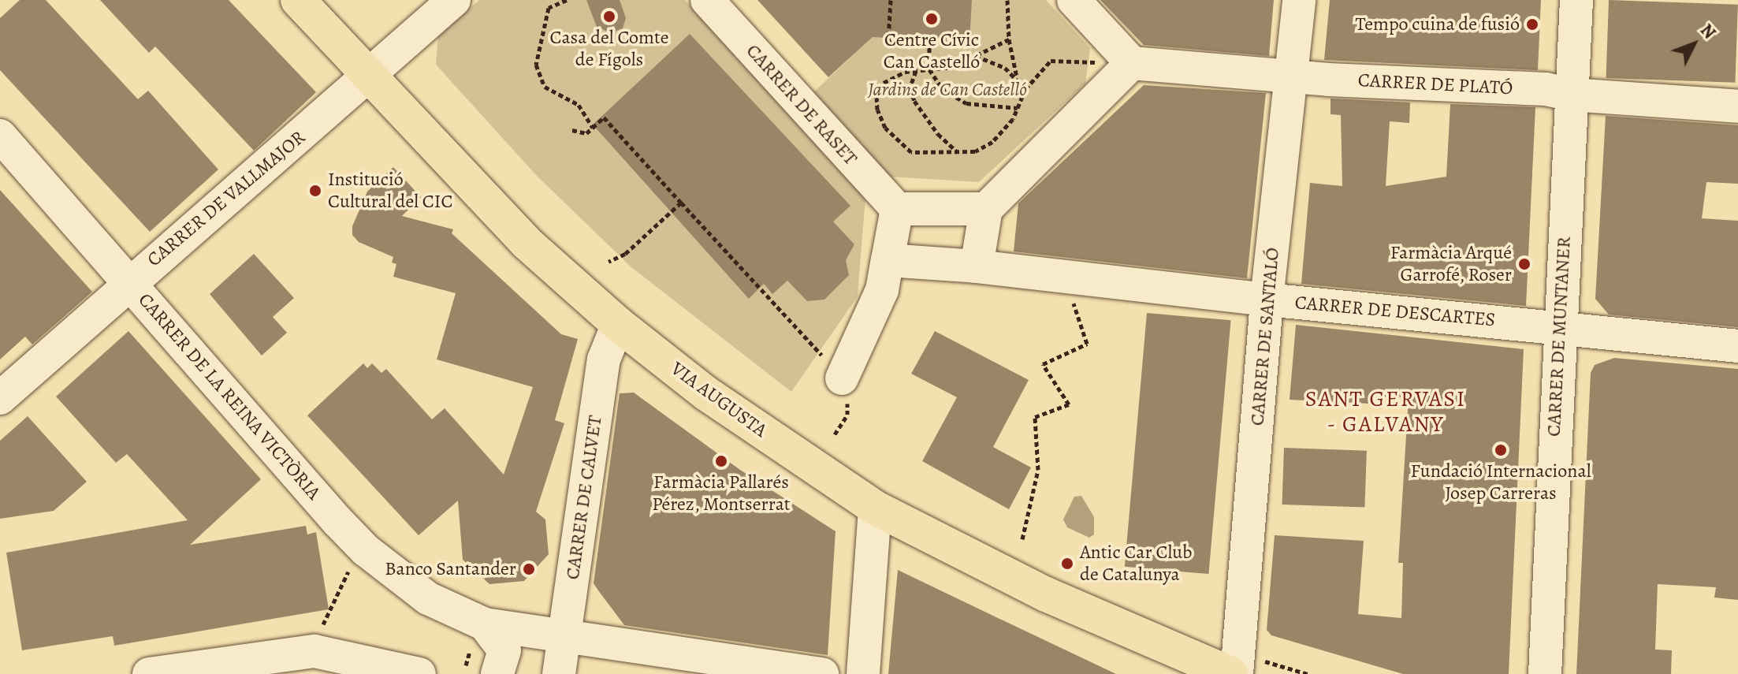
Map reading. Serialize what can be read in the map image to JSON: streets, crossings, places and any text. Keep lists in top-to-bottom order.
{
  "streets": {
    "main road": ["VIA AUGUSTA"],
    "street": [
      "CARRER DE PLATÓ",
      "CARRER DE RASET",
      "CARRER DE VALLMAJOR",
      "CARRER DE DESCARTES",
      "CARRER DE SANTALÓ",
      "CARRER DE MUNTANER",
      "CARRER DE LA REINA VICTÒRIA",
      "CARRER DE CALVET"
    ]
  },
  "crossings": [
    ["CARRER DE PLATÓ", "CARRER DE SANTALÓ"],
    ["CARRER DE PLATÓ", "CARRER DE MUNTANER"],
    ["CARRER DE VALLMAJOR", "CARRER DE LA REINA VICTÒRIA"],
    ["CARRER DE VALLMAJOR", "VIA AUGUSTA"],
    ["CARRER DE DESCARTES", "CARRER DE SANTALÓ"],
    ["CARRER DE DESCARTES", "CARRER DE MUNTANER"],
    ["CARRER DE SANTALÓ", "VIA AUGUSTA"],
    ["CARRER DE LA REINA VICTÒRIA", "CARRER DE CALVET"],
    ["VIA AUGUSTA", "CARRER DE CALVET"]
  ],
  "districts": ["SANT GERVASI - GALVANY"],
  "parks": ["Jardins de Can Castelló"],
  "places": [
    "Casa del Comte de Fígols",
    "Centre Cívic Can Castelló",
    "Tempo cuina de fusió",
    "Institució Cultural del CIC",
    "Farmàcia Arqué Garrofé, Roser",
    "Fundació Internacional Josep Carreras",
    "Farmàcia Pallarés Pérez, Montserrat",
    "Antic Car Club de Catalunya",
    "Banco Santander"
  ],
  "north": "top right"
}
